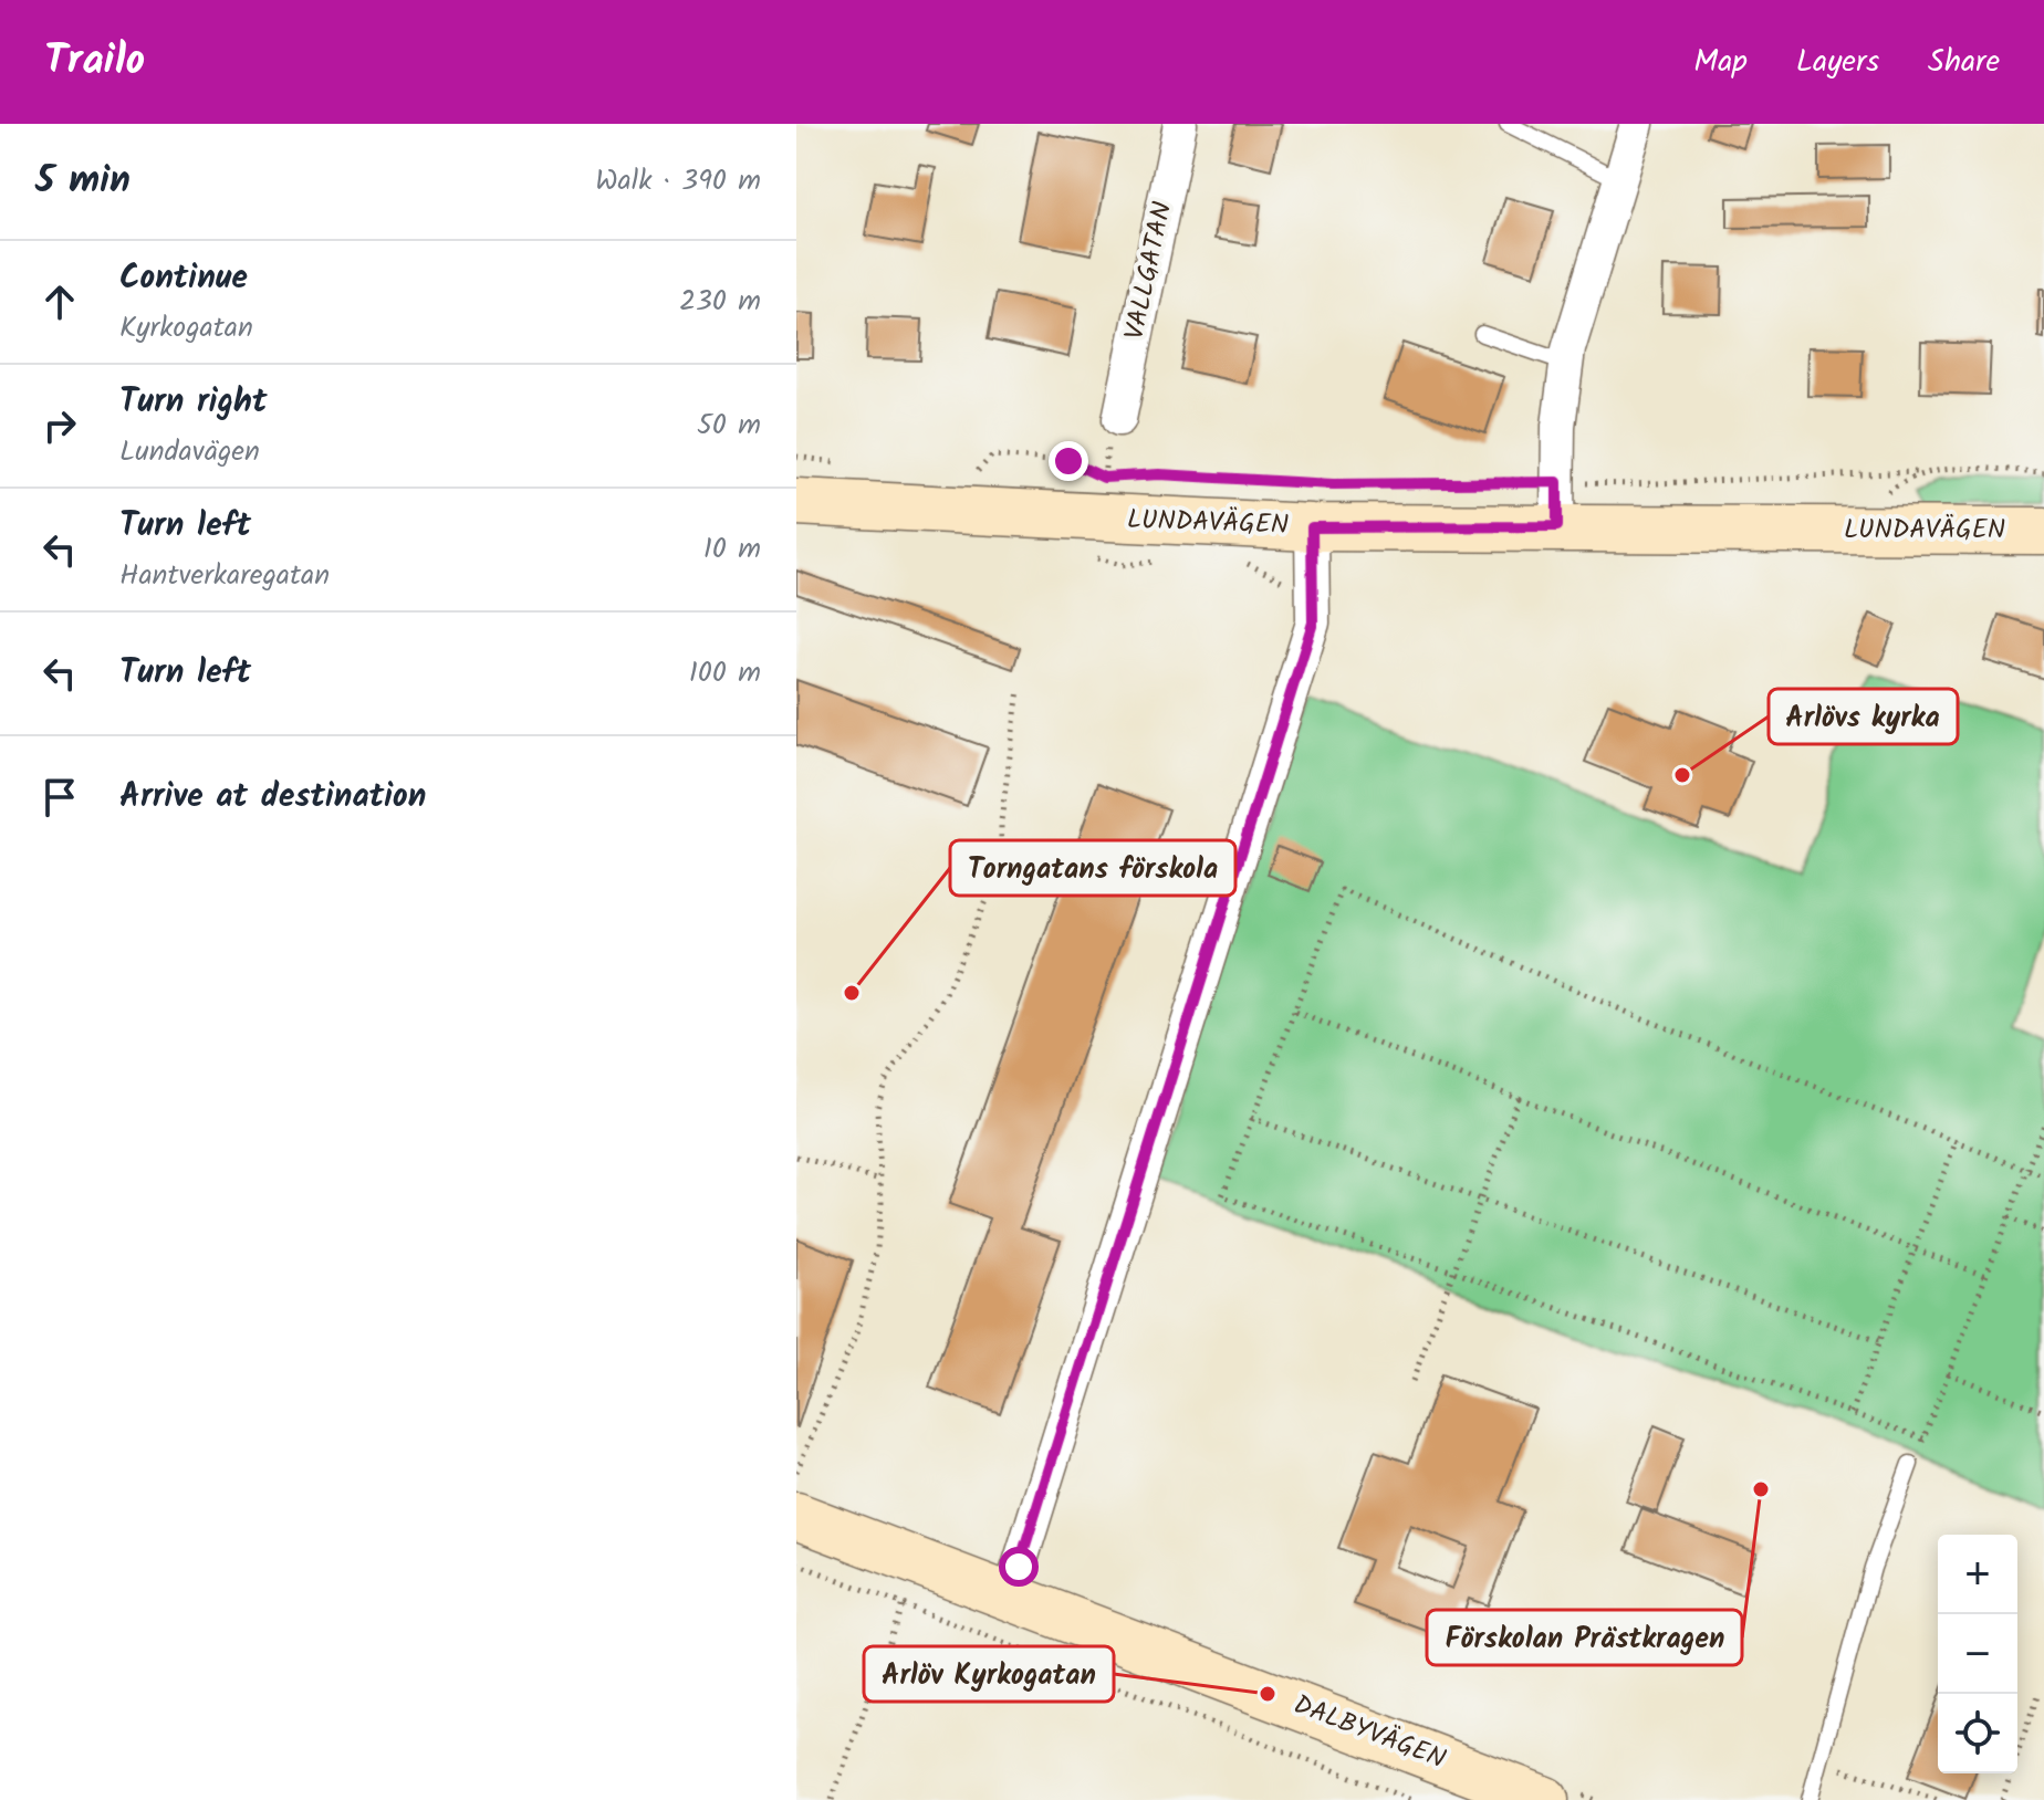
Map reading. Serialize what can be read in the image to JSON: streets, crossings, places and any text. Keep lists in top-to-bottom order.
{
  "streets": {
    "main road": ["LUNDAVÄGEN", "DALBYVÄGEN"],
    "street": ["VALLGATAN"]
  },
  "places": [
    "Arlövs kyrka",
    "Torngatans förskola",
    "Förskolan Prästkragen",
    "Arlöv Kyrkogatan"
  ],
  "page": {
    "header": "Trailo",
    "nav": ["Map", "Layers", "Share"],
    "heading": ["5 min", "Walk · 390 m"],
    "list": [
      ["Continue", "Kyrkogatan", "230 m"],
      ["Turn right", "Lundavägen", "50 m"],
      ["Turn left", "Hantverkaregatan", "10 m"],
      ["Turn left", "100 m"],
      "Arrive at destination"
    ],
    "map_buttons": ["+", "−"]
  }
}
